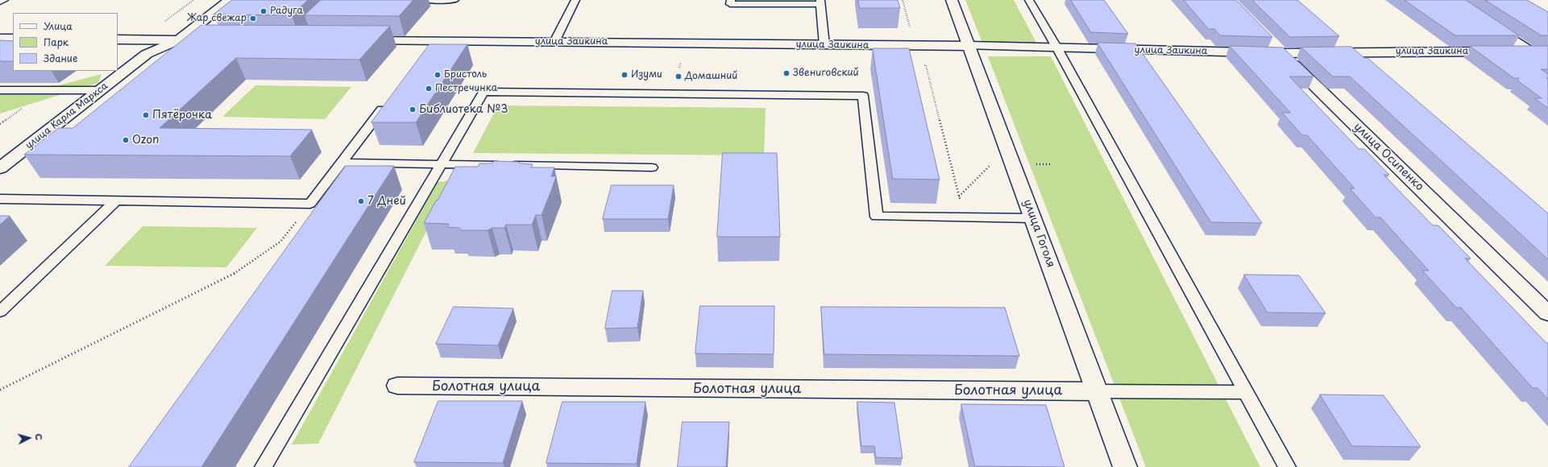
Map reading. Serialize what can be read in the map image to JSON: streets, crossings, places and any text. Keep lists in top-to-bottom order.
{
  "streets": {
    "street": [
      "улица Заикина",
      "улица Карла Маркса",
      "улица Осипенко",
      "улица Гоголя",
      "Болотная улица"
    ]
  },
  "crossings": [
    ["улица Заикина", "улица Осипенко"],
    ["улица Заикина", "улица Гоголя"],
    ["улица Гоголя", "Болотная улица"]
  ],
  "places": [
    "Радуга",
    "Жар свежар",
    "Звениговский",
    "Бристоль",
    "Изуми",
    "Домашний",
    "Пестречинка",
    "Библиотека №3",
    "Пятёрочка",
    "Ozon",
    "7 Дней"
  ],
  "legend": ["Улица", "Парк", "Здание"],
  "north": "right"
}
